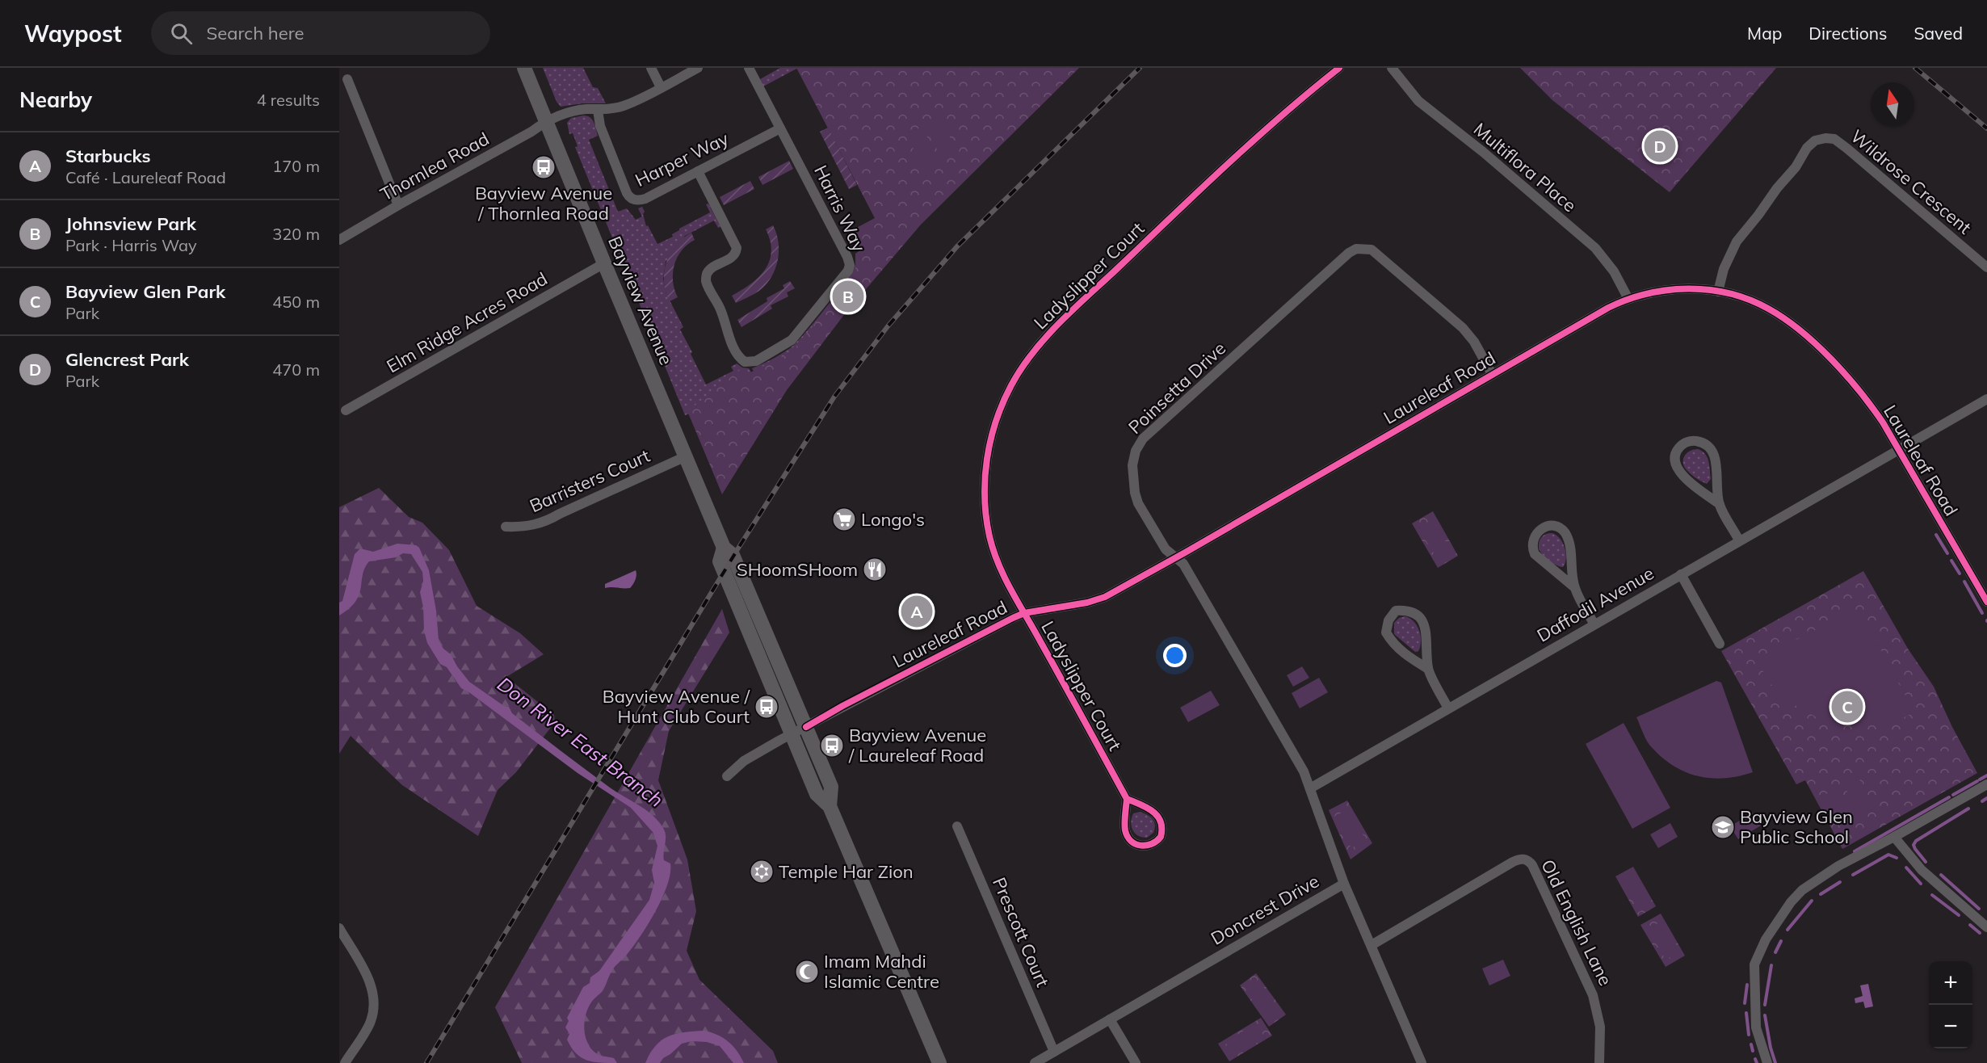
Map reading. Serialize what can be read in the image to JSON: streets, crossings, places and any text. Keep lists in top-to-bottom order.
{
  "streets": {
    "main road": ["Bayview Avenue"],
    "street": [
      "Harper Way",
      "Thornlea Road",
      "Multiflora Place",
      "Wildrose Crescent",
      "Harris Way",
      "Ladyslipper Court",
      "Elm Ridge Acres Road",
      "Poinsetta Drive",
      "Laureleaf Road",
      "Barristers Court",
      "Daffodil Avenue",
      "Doncrest Drive",
      "Old English Lane",
      "Prescott Court"
    ]
  },
  "crossings": [
    ["Harper Way", "Harris Way"],
    ["Thornlea Road", "Bayview Avenue"],
    ["Multiflora Place", "Laureleaf Road"],
    ["Wildrose Crescent", "Laureleaf Road"],
    ["Ladyslipper Court", "Laureleaf Road"],
    ["Bayview Avenue", "Elm Ridge Acres Road"],
    ["Bayview Avenue", "Laureleaf Road"],
    ["Bayview Avenue", "Barristers Court"],
    ["Poinsetta Drive", "Laureleaf Road"],
    ["Poinsetta Drive", "Daffodil Avenue"],
    ["Poinsetta Drive", "Doncrest Drive"],
    ["Laureleaf Road", "Daffodil Avenue"],
    ["Doncrest Drive", "Old English Lane"],
    ["Doncrest Drive", "Prescott Court"]
  ],
  "water": ["Don River East Branch"],
  "places": {
    "bus stop": ["Bayview Avenue / Thornlea Road", "Bayview Avenue / Hunt Club Court", "Bayview Avenue / Laureleaf Road"],
    "supermarket": ["Longo's"],
    "restaurant": ["SHoomSHoom"],
    "school or university": ["Bayview Glen Public School"],
    "synagogue": ["Temple Har Zion"],
    "mosque": ["Imam Mahdi Islamic Centre"]
  },
  "north": "top",
  "page": {
    "header": "Waypost",
    "search": "Search here",
    "nav": ["Map", "Directions", "Saved"],
    "heading": ["Nearby", "4 results"],
    "pins": [
      "D",
      "B",
      "A",
      "C"
    ],
    "list": [
      {
        "mark": "A",
        "name": "Starbucks",
        "note": "Café · Laureleaf Road",
        "value": "170 m"
      },
      {
        "mark": "B",
        "name": "Johnsview Park",
        "note": "Park · Harris Way",
        "value": "320 m"
      },
      {
        "mark": "C",
        "name": "Bayview Glen Park",
        "note": "Park",
        "value": "450 m"
      },
      {
        "mark": "D",
        "name": "Glencrest Park",
        "note": "Park",
        "value": "470 m"
      }
    ],
    "map_buttons": ["+", "−"]
  }
}
